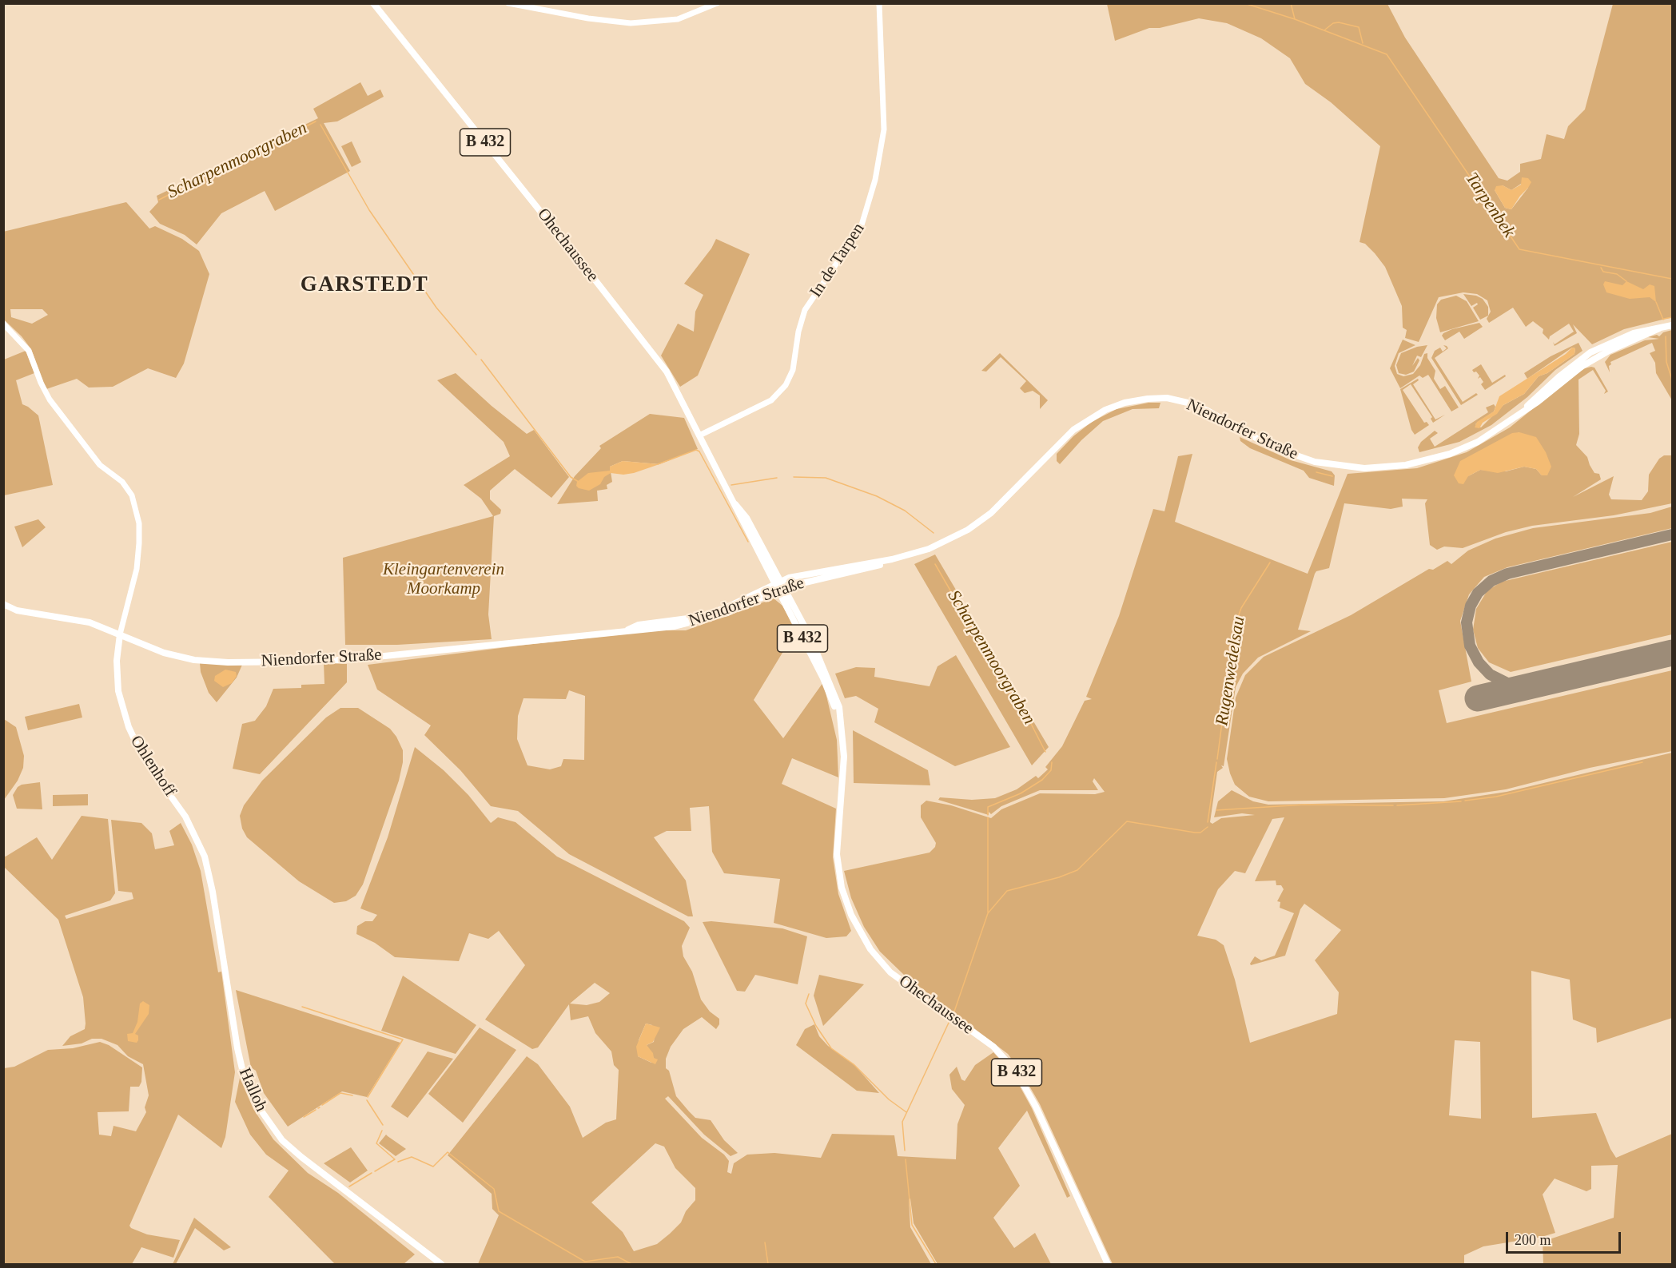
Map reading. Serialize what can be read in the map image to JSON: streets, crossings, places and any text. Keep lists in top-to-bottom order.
{
  "streets": {
    "main road": [
      "B 432",
      "Ohechaussee",
      "Niendorfer Straße",
      "Ohlenhoff",
      "Halloh"
    ],
    "street": ["In de Tarpen"]
  },
  "crossings": [
    ["Ohechaussee", "In de Tarpen"],
    ["Ohechaussee", "Niendorfer Straße"],
    ["Niendorfer Straße", "Ohlenhoff"],
    ["Ohlenhoff", "Halloh"]
  ],
  "districts": ["GARSTEDT"],
  "water": ["Scharpenmoorgraben", "Tarpenbek", "Rugenwedelsau"],
  "parks": ["Kleingartenverein Moorkamp"],
  "scale_bar": "200 m"
}
